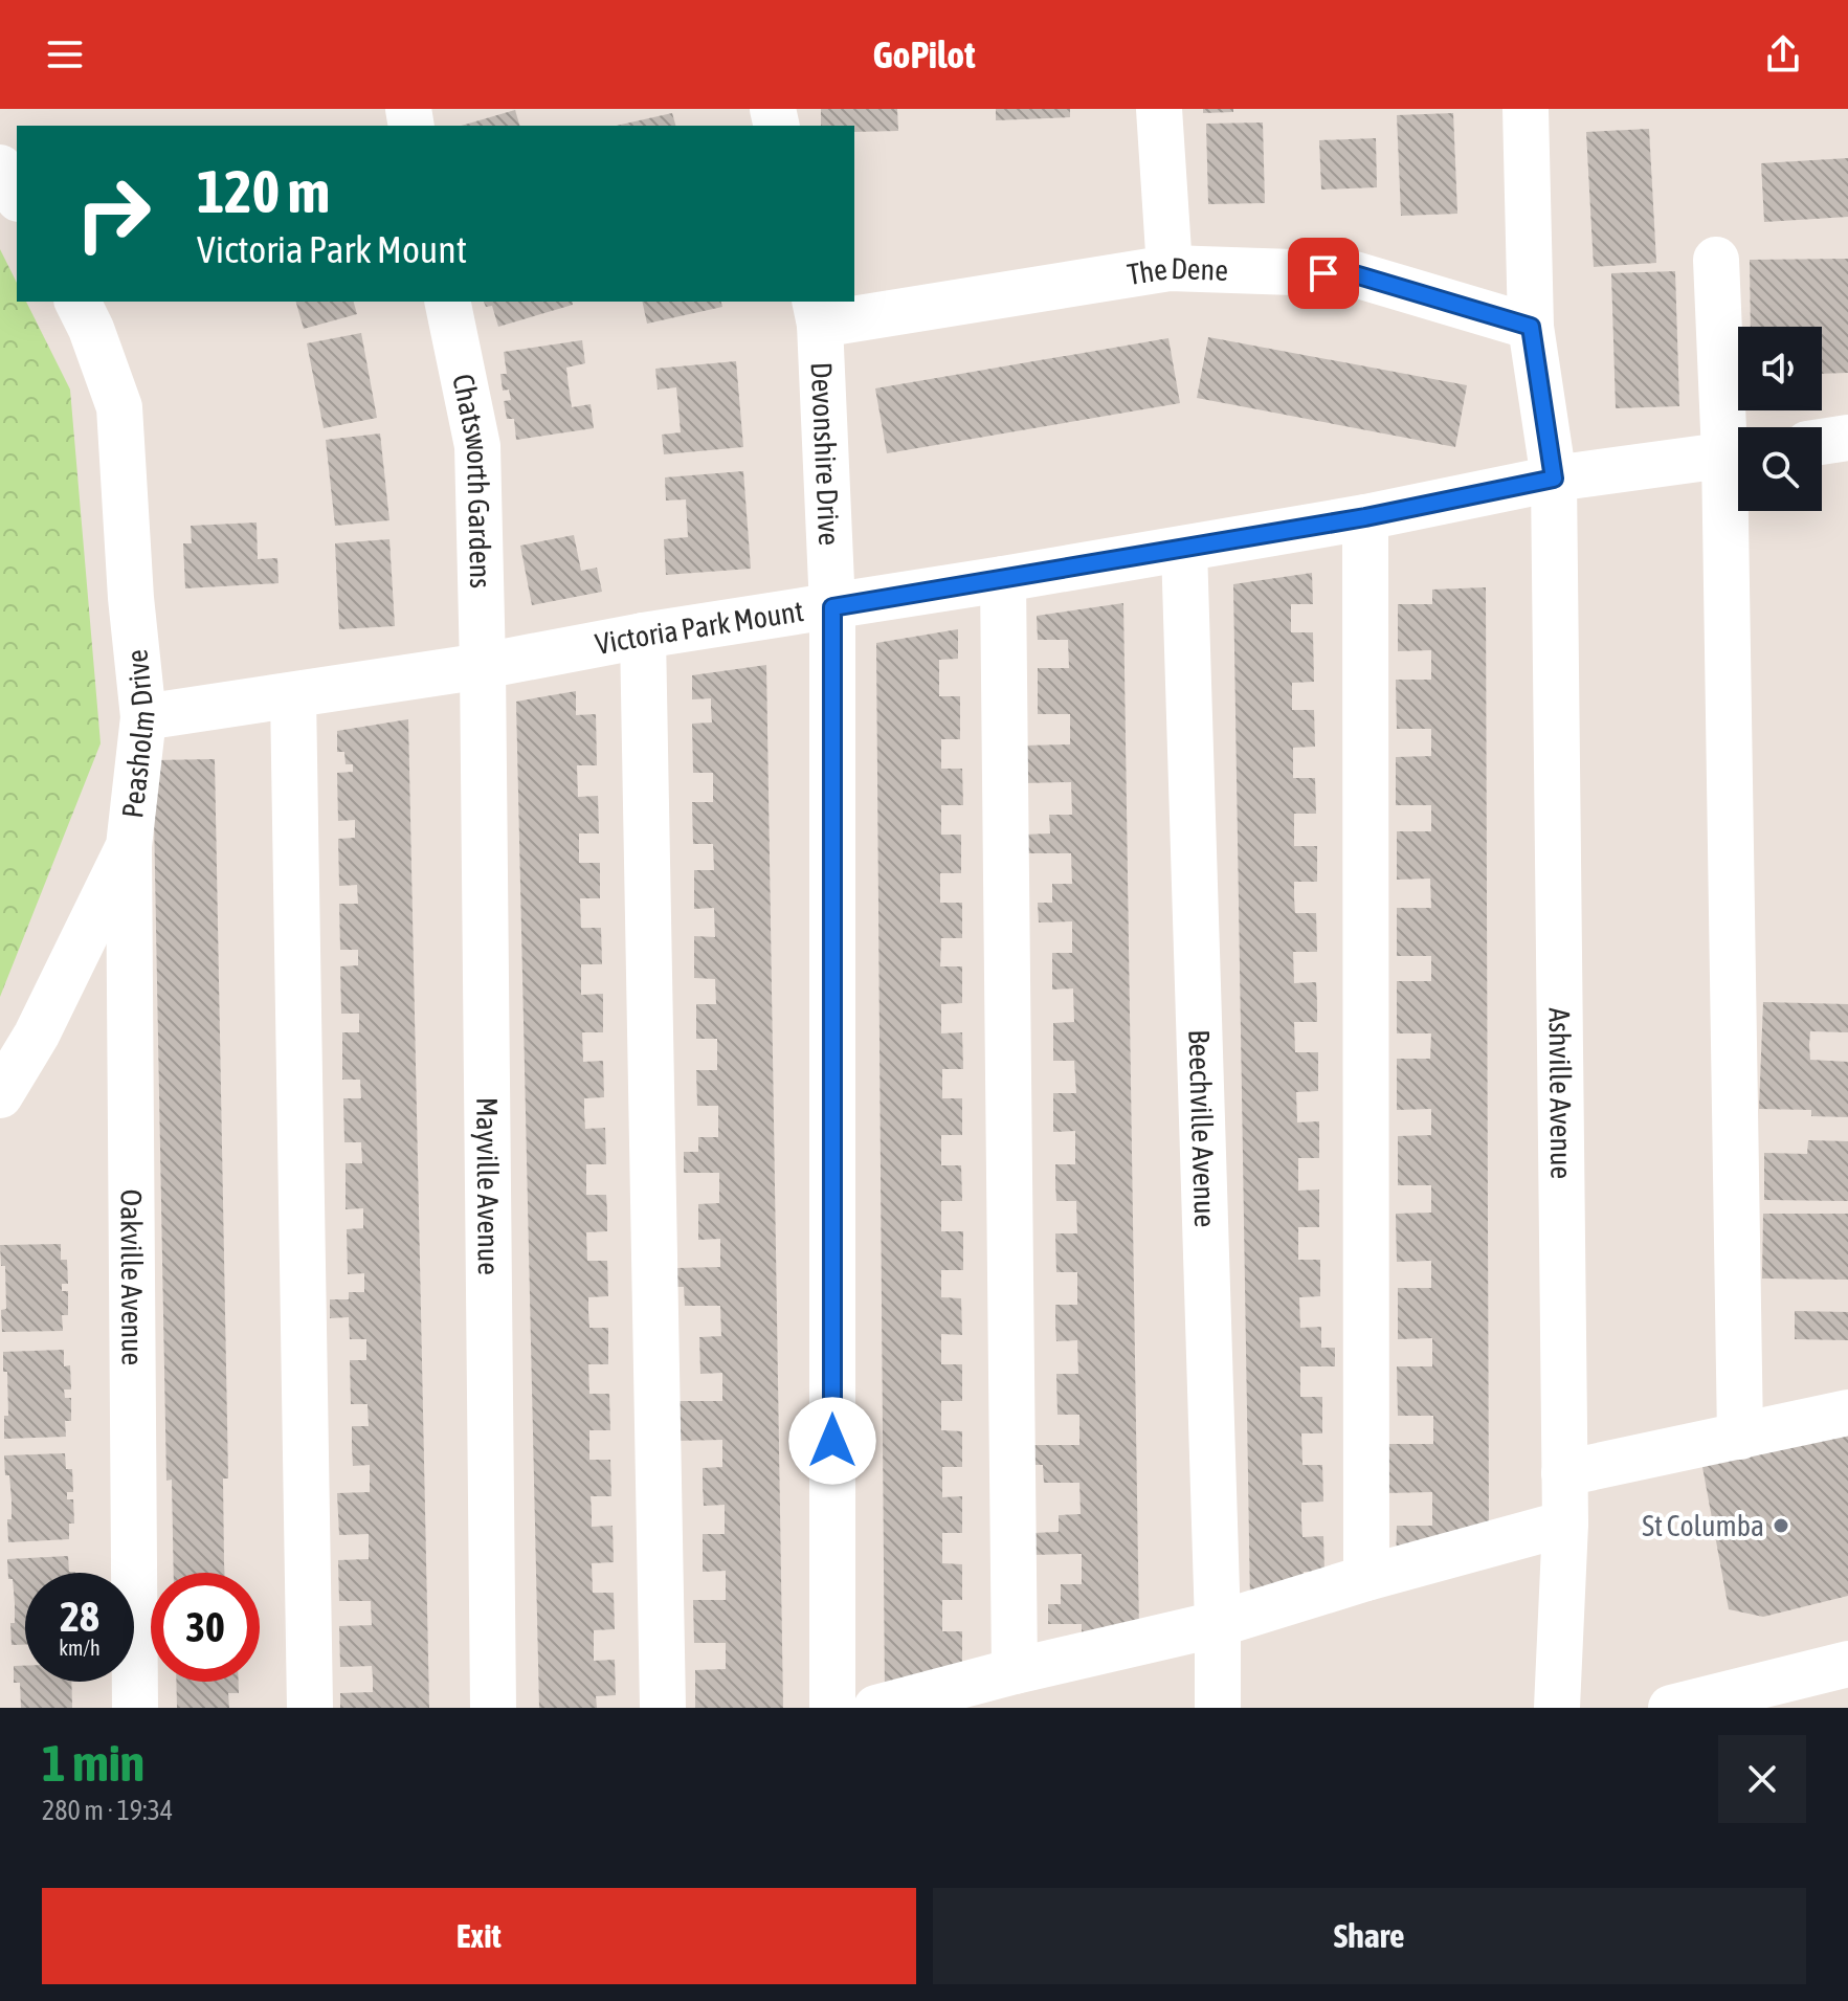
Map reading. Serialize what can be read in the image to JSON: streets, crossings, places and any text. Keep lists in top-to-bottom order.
{
  "streets": {
    "street": [
      "The Dene",
      "Devonshire Drive",
      "Chatsworth Gardens",
      "Victoria Park Mount",
      "Peasholm Drive",
      "Ashville Avenue",
      "Beechville Avenue",
      "Mayville Avenue",
      "Oakville Avenue"
    ]
  },
  "crossings": [
    ["The Dene", "Devonshire Drive"],
    ["The Dene", "Ashville Avenue"],
    ["Devonshire Drive", "Victoria Park Mount"],
    ["Chatsworth Gardens", "Victoria Park Mount"],
    ["Chatsworth Gardens", "Mayville Avenue"],
    ["Victoria Park Mount", "Peasholm Drive"],
    ["Victoria Park Mount", "Ashville Avenue"],
    ["Victoria Park Mount", "Beechville Avenue"],
    ["Victoria Park Mount", "Mayville Avenue"],
    ["Peasholm Drive", "Oakville Avenue"]
  ],
  "places": ["St Columba"],
  "page": {
    "header": "GoPilot",
    "turn": ["120 m", "Victoria Park Mount"],
    "speed": "28 km/h",
    "limit": "30",
    "heading": ["1 min", "280 m · 19:34"],
    "buttons": ["Exit", "Share"]
  }
}
